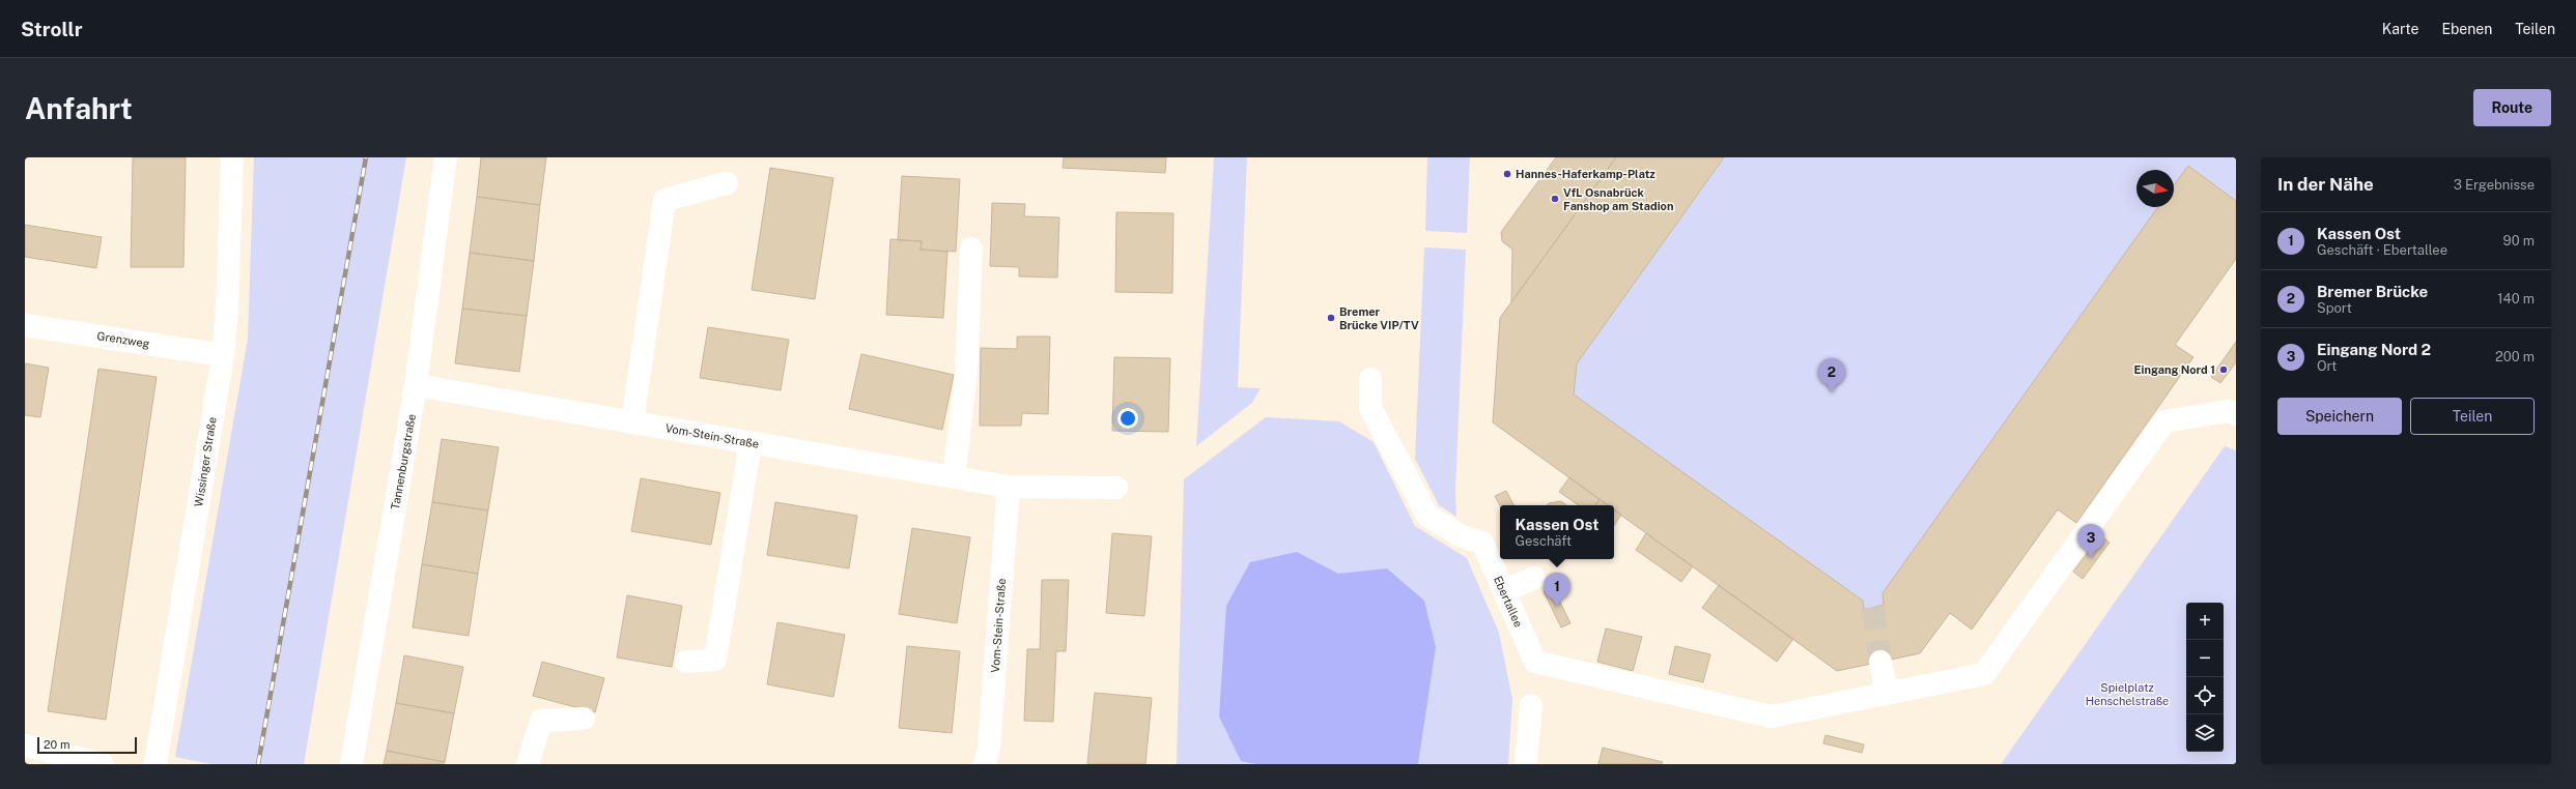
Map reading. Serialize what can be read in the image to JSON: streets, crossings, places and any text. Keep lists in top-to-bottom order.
{
  "streets": {
    "street": [
      "Grenzweg",
      "Vom-Stein-Straße",
      "Wissinger Straße",
      "Tannenburgstraße",
      "Ebertallee"
    ]
  },
  "crossings": [
    ["Grenzweg", "Wissinger Straße"],
    ["Vom-Stein-Straße", "Tannenburgstraße"]
  ],
  "parks": ["Spielplatz Henschelstraße"],
  "places": [
    "Hannes-Haferkamp-Platz",
    "VfL Osnabrück Fanshop am Stadion",
    "Bremer Brücke VIP/TV",
    "Eingang Nord 1"
  ],
  "scale_bar": "20 m",
  "north": "right",
  "page": {
    "header": "Strollr",
    "nav": ["Karte", "Ebenen", "Teilen"],
    "buttons": [
      "Route",
      ["Speichern", "Teilen"]
    ],
    "title": "Anfahrt",
    "heading": ["In der Nähe", "3 Ergebnisse"],
    "list": [
      {
        "mark": "1",
        "name": "Kassen Ost",
        "note": "Geschäft · Ebertallee",
        "value": "90 m"
      },
      {
        "mark": "2",
        "name": "Bremer Brücke",
        "note": "Sport",
        "value": "140 m"
      },
      {
        "mark": "3",
        "name": "Eingang Nord 2",
        "note": "Ort",
        "value": "200 m"
      }
    ],
    "pins": ["2", "3", "1"],
    "popup": ["Kassen Ost", "Geschäft"],
    "map_buttons": ["+", "−"],
    "scale": "20 m"
  }
}
